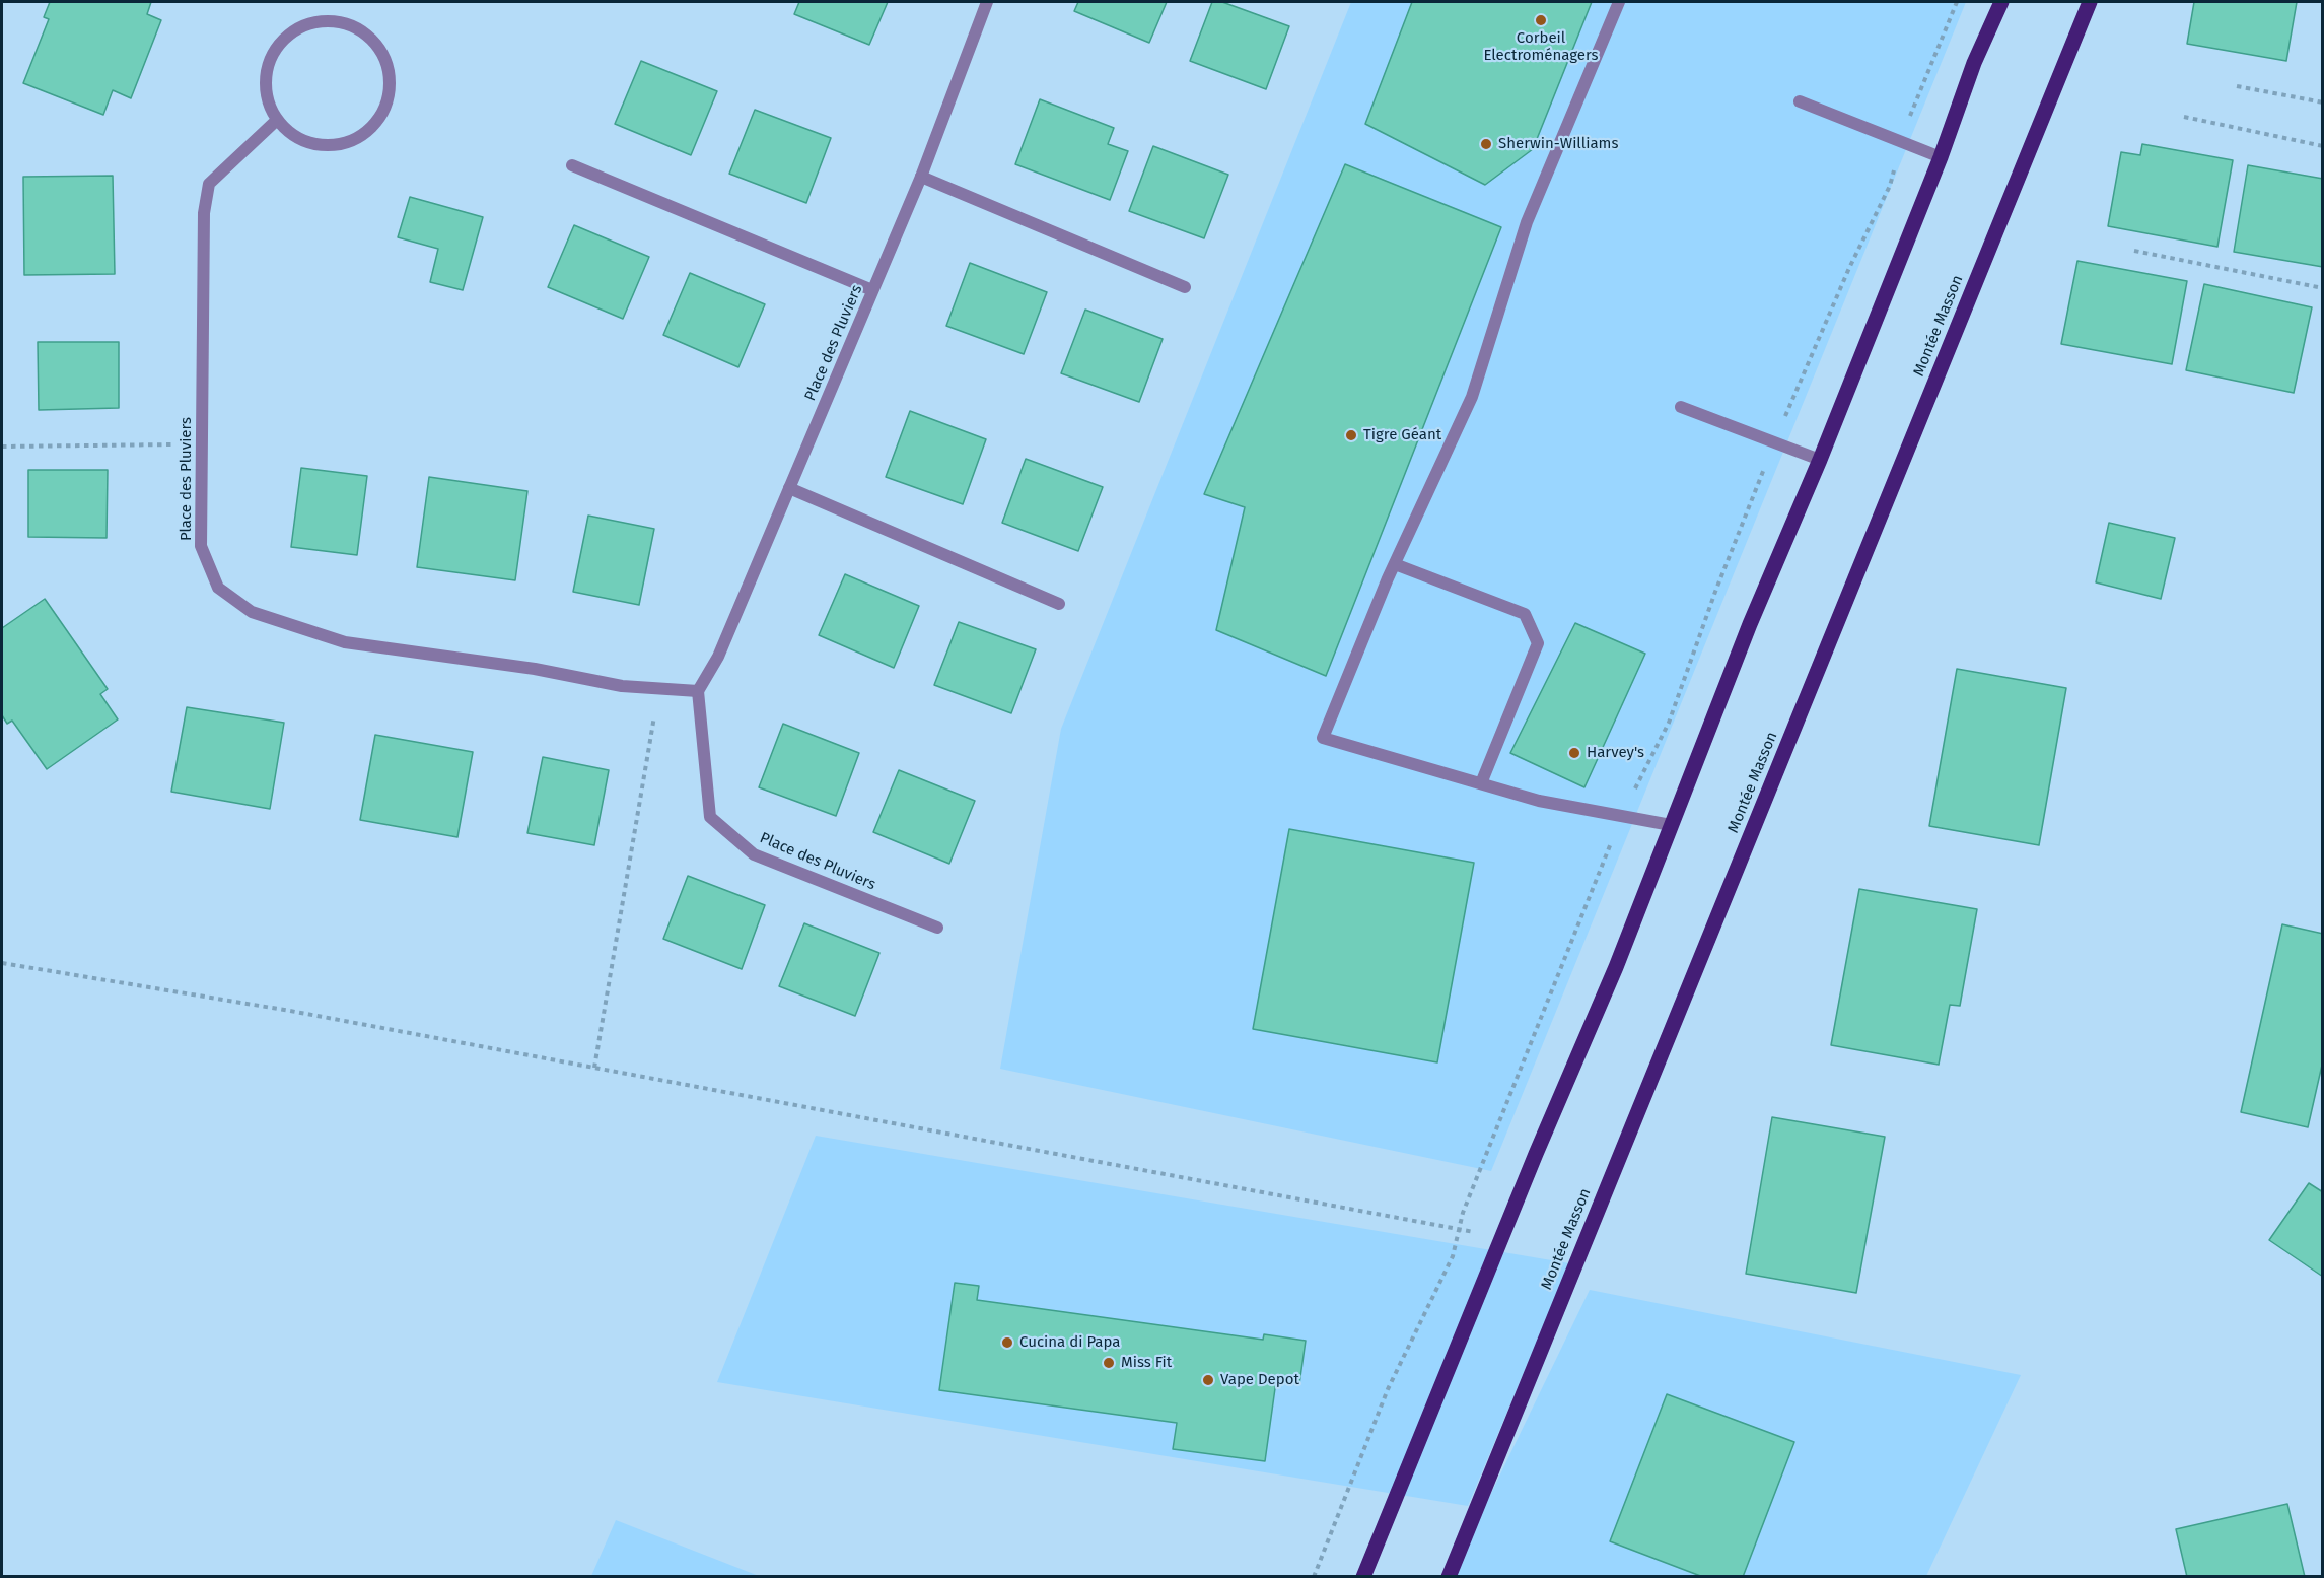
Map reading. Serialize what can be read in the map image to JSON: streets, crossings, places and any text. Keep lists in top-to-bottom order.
{
  "streets": {
    "main road": ["Montée Masson"],
    "street": ["Place des Pluviers"]
  },
  "places": [
    "Corbeil Electroménagers",
    "Sherwin-Williams",
    "Tigre Géant",
    "Harvey's",
    "Cucina di Papa",
    "Miss Fit",
    "Vape Depot"
  ]
}
